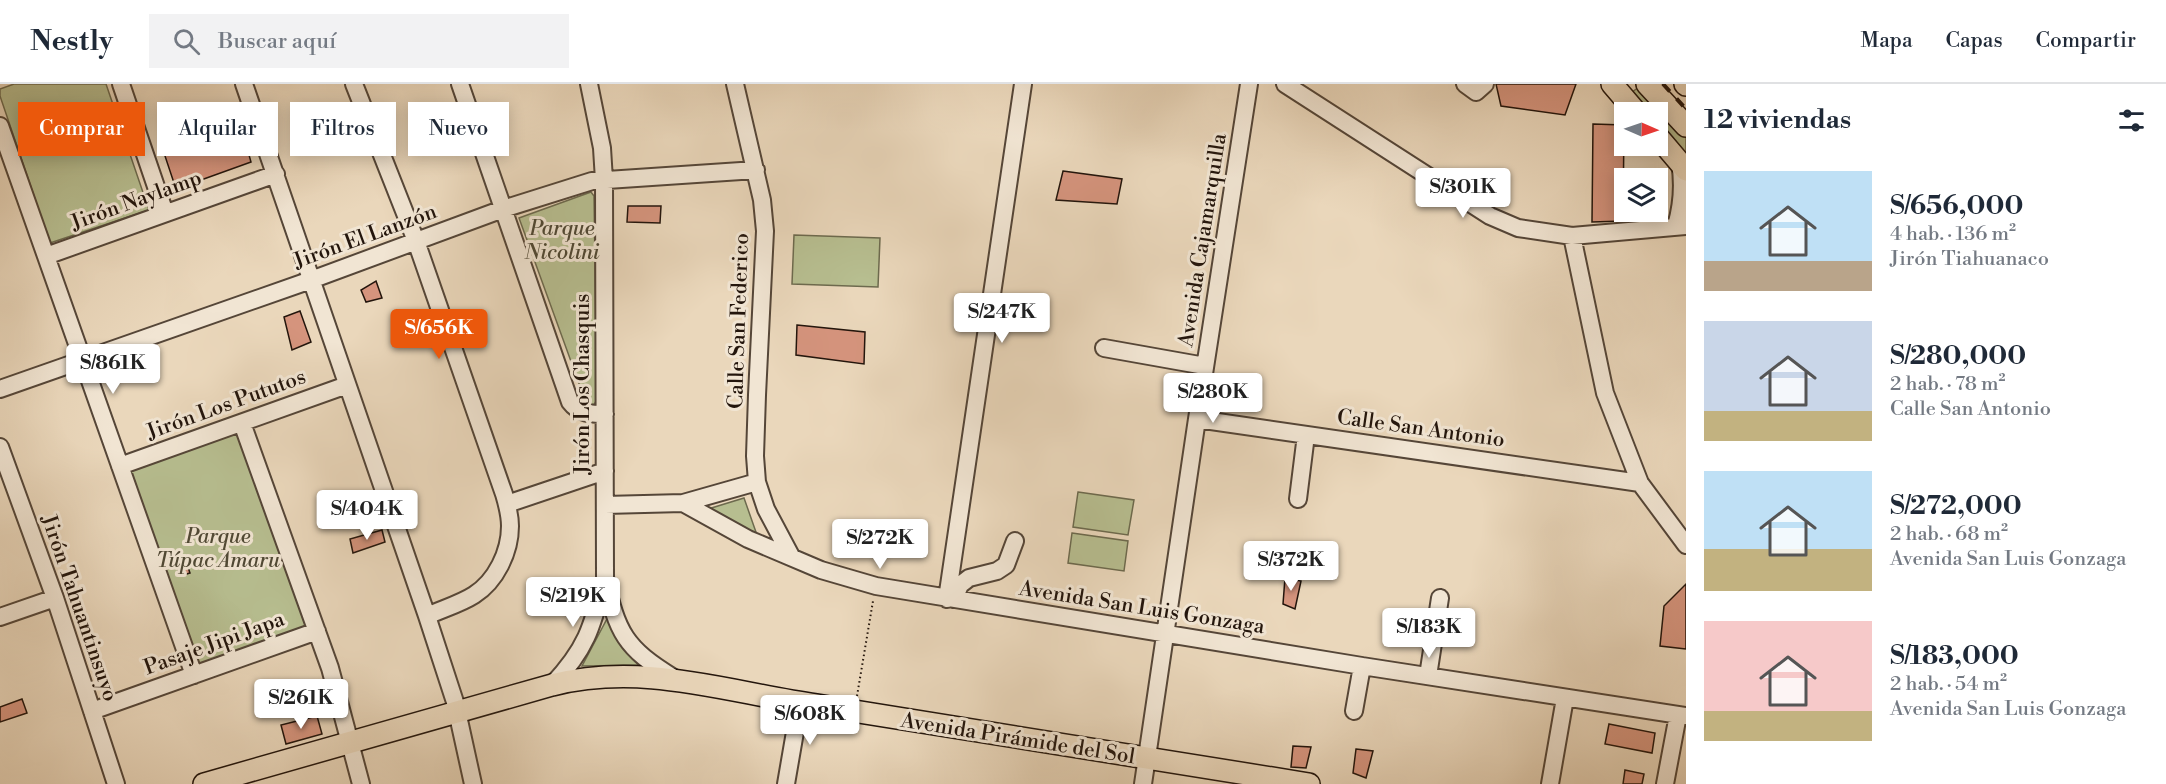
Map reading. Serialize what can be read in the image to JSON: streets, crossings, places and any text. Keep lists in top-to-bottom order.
{
  "streets": {
    "main road": ["Avenida Pirámide del Sol"],
    "street": [
      "Jirón Naylamp",
      "Jirón El Lanzón",
      "Avenida Cajamarquilla",
      "Calle San Federico",
      "Jirón Los Chasquis",
      "Jirón Los Pututos",
      "Calle San Antonio",
      "Avenida San Luis Gonzaga",
      "Jirón Tahuantinsuyo",
      "Pasaje Jipi Japa"
    ]
  },
  "crossings": [
    ["Jirón El Lanzón", "Calle San Federico"],
    ["Jirón El Lanzón", "Jirón Los Chasquis"],
    ["Avenida Cajamarquilla", "Calle San Antonio"],
    ["Avenida Cajamarquilla", "Avenida San Luis Gonzaga"],
    ["Avenida Cajamarquilla", "Avenida Pirámide del Sol"],
    ["Calle San Federico", "Avenida San Luis Gonzaga"],
    ["Jirón Los Chasquis", "Avenida Pirámide del Sol"],
    ["Jirón Tahuantinsuyo", "Pasaje Jipi Japa"]
  ],
  "parks": ["Parque Nicolini", "Parque Túpac Amaru"],
  "north": "right",
  "page": {
    "header": "Nestly",
    "search": "Buscar aquí",
    "nav": ["Mapa", "Capas", "Compartir"],
    "heading": "12 viviendas",
    "chip": [
      "Comprar",
      "Alquilar",
      "Filtros",
      "Nuevo"
    ],
    "list": [
      {
        "name": "S/656,000",
        "note": "4 hab. · 136 m² · Jirón Tiahuanaco"
      },
      {
        "name": "S/280,000",
        "note": "2 hab. · 78 m² · Calle San Antonio"
      },
      {
        "name": "S/272,000",
        "note": "2 hab. · 68 m² · Avenida San Luis Gonzaga"
      },
      {
        "name": "S/183,000",
        "note": "2 hab. · 54 m² · Avenida San Luis Gonzaga"
      }
    ],
    "price": [
      "S/301K",
      "S/247K",
      "S/656K",
      "S/861K",
      "S/280K",
      "S/404K",
      "S/272K",
      "S/372K",
      "S/219K",
      "S/183K",
      "S/261K",
      "S/608K"
    ]
  }
}
